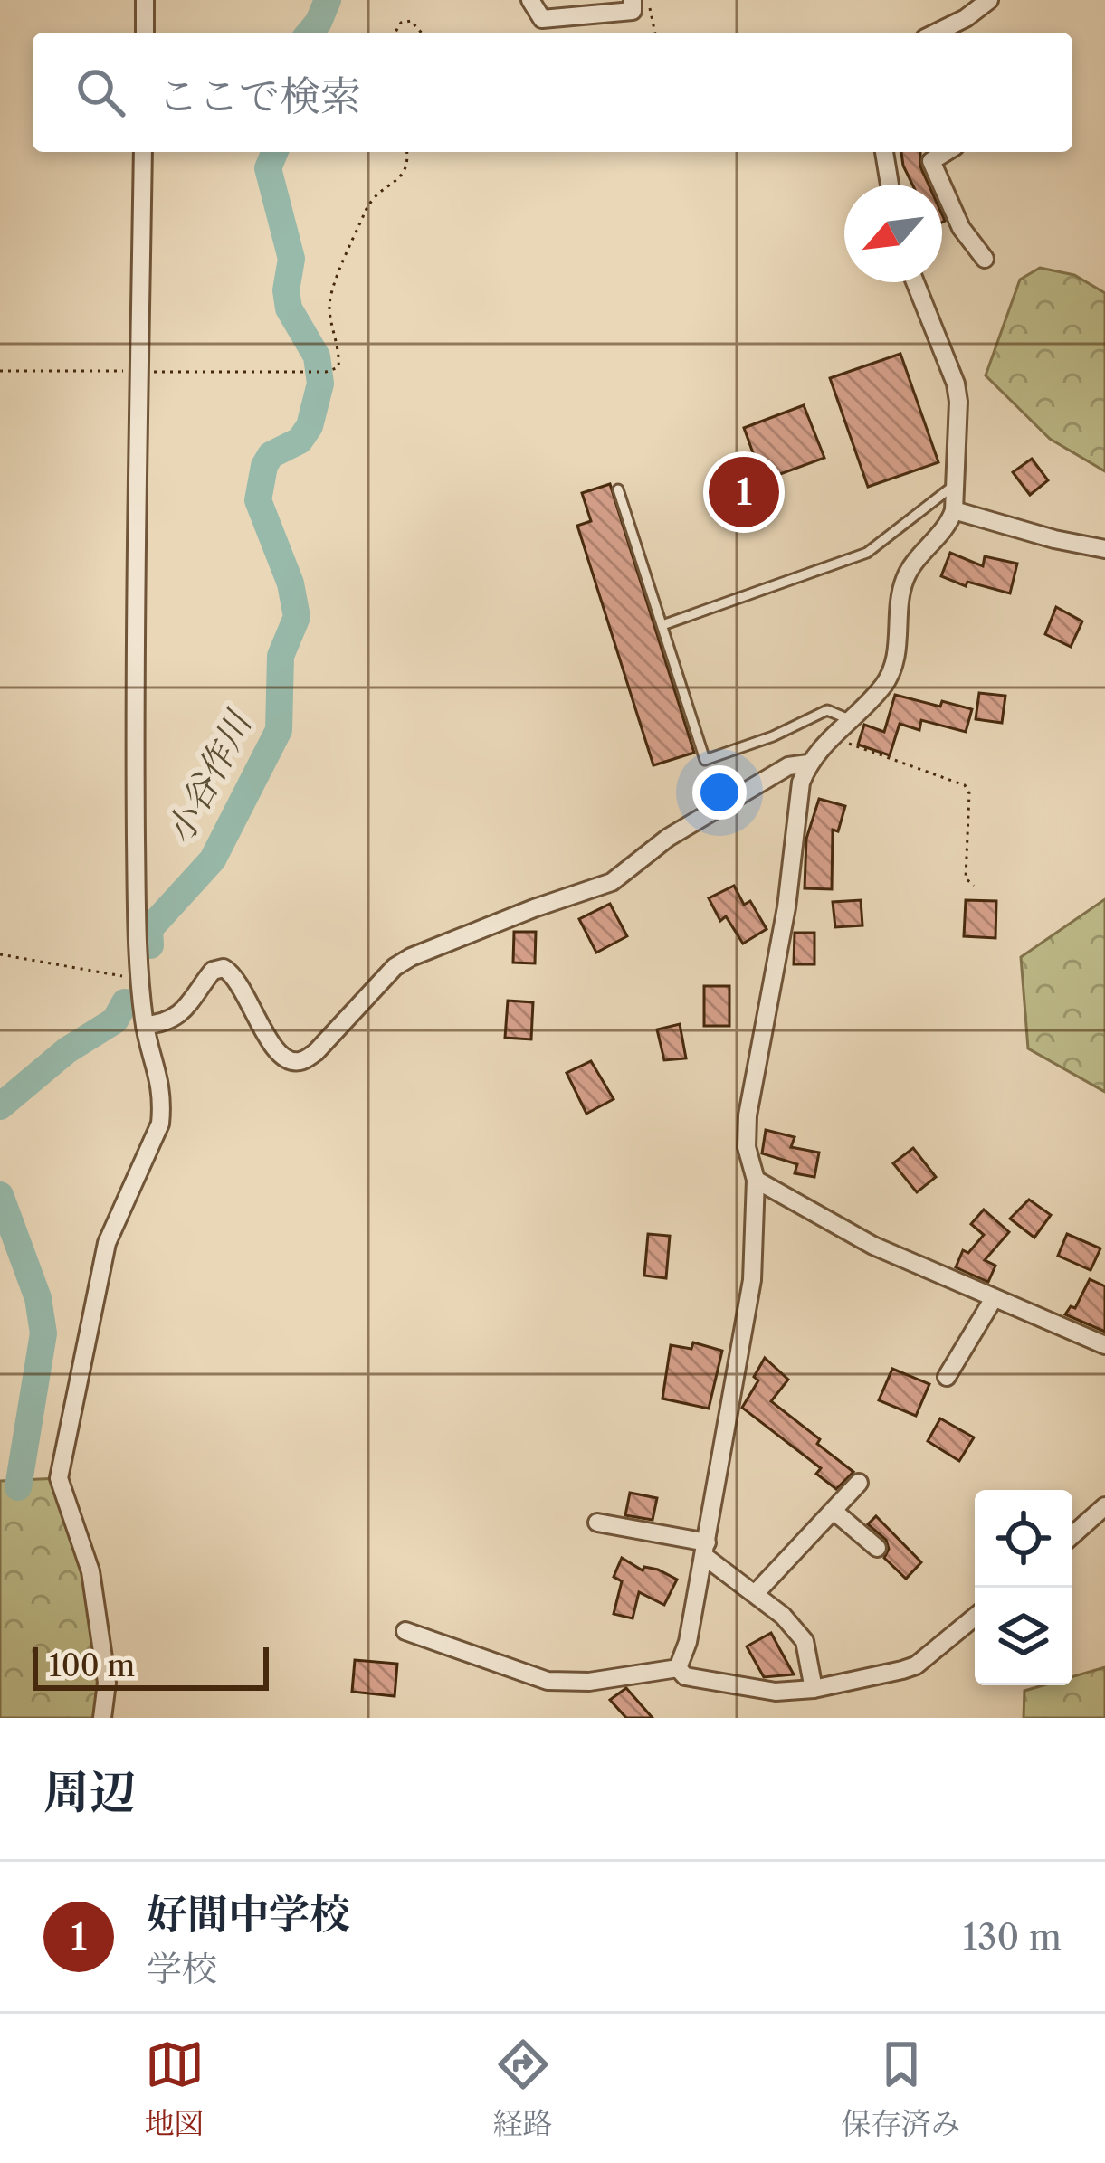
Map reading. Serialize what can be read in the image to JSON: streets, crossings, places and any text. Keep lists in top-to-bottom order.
{
  "water": ["小谷作川"],
  "scale_bar": "100 m",
  "north": "bottom left",
  "page": {
    "search": "ここで検索",
    "pins": "1",
    "scale": "100 m",
    "heading": "周辺",
    "list": [
      {
        "mark": "1",
        "name": "好間中学校",
        "note": "学校",
        "value": "130 m"
      }
    ],
    "nav": ["地図", "経路", "保存済み"]
  }
}
